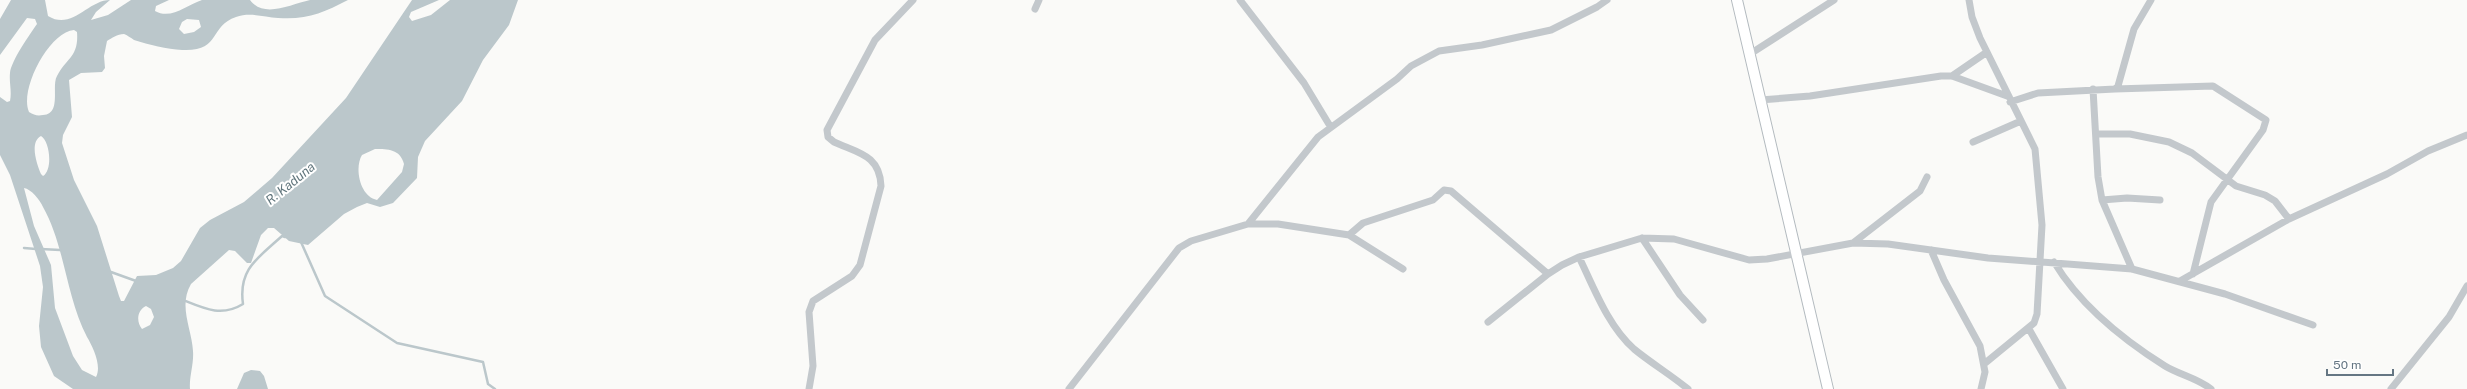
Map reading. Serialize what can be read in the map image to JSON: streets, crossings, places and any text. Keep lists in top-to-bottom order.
{
  "water": ["R. Kaduna"],
  "scale_bar": "50 m"
}
